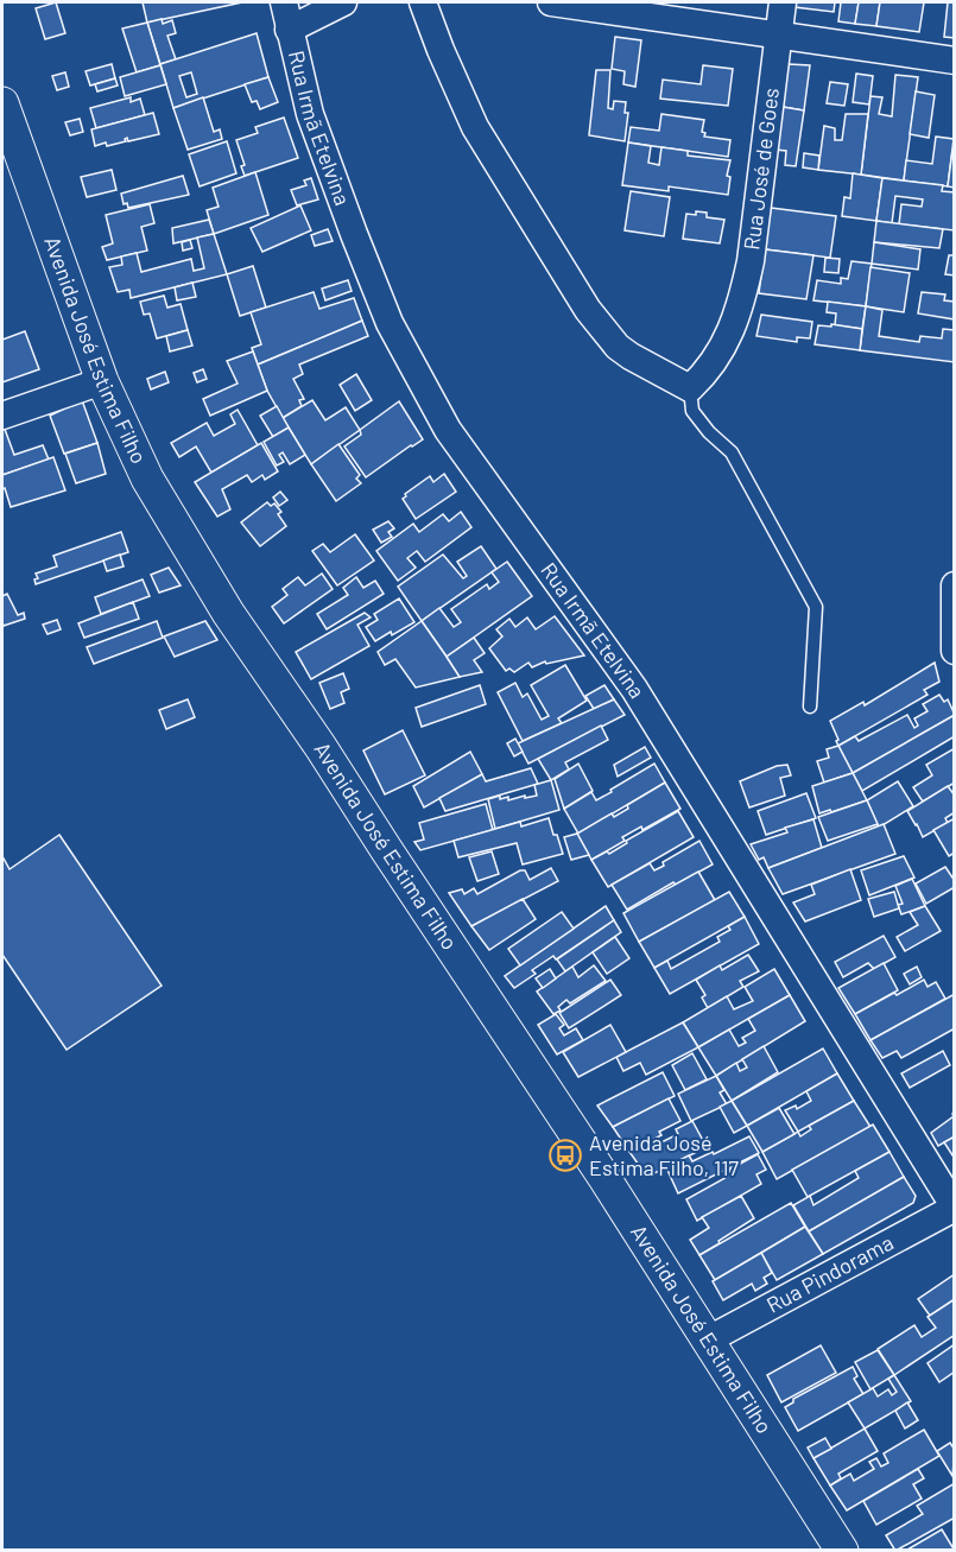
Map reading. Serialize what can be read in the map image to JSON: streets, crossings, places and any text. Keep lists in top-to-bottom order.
{
  "streets": {
    "street": [
      "Rua Irmã Etelvina",
      "Rua José de Goes",
      "Avenida José Estima Filho",
      "Rua Pindorama"
    ]
  },
  "crossings": [
    ["Rua Irmã Etelvina", "Rua Pindorama"],
    ["Avenida José Estima Filho", "Rua Pindorama"]
  ],
  "places": {
    "bus stop": ["Avenida José Estima Filho, 117"]
  }
}
